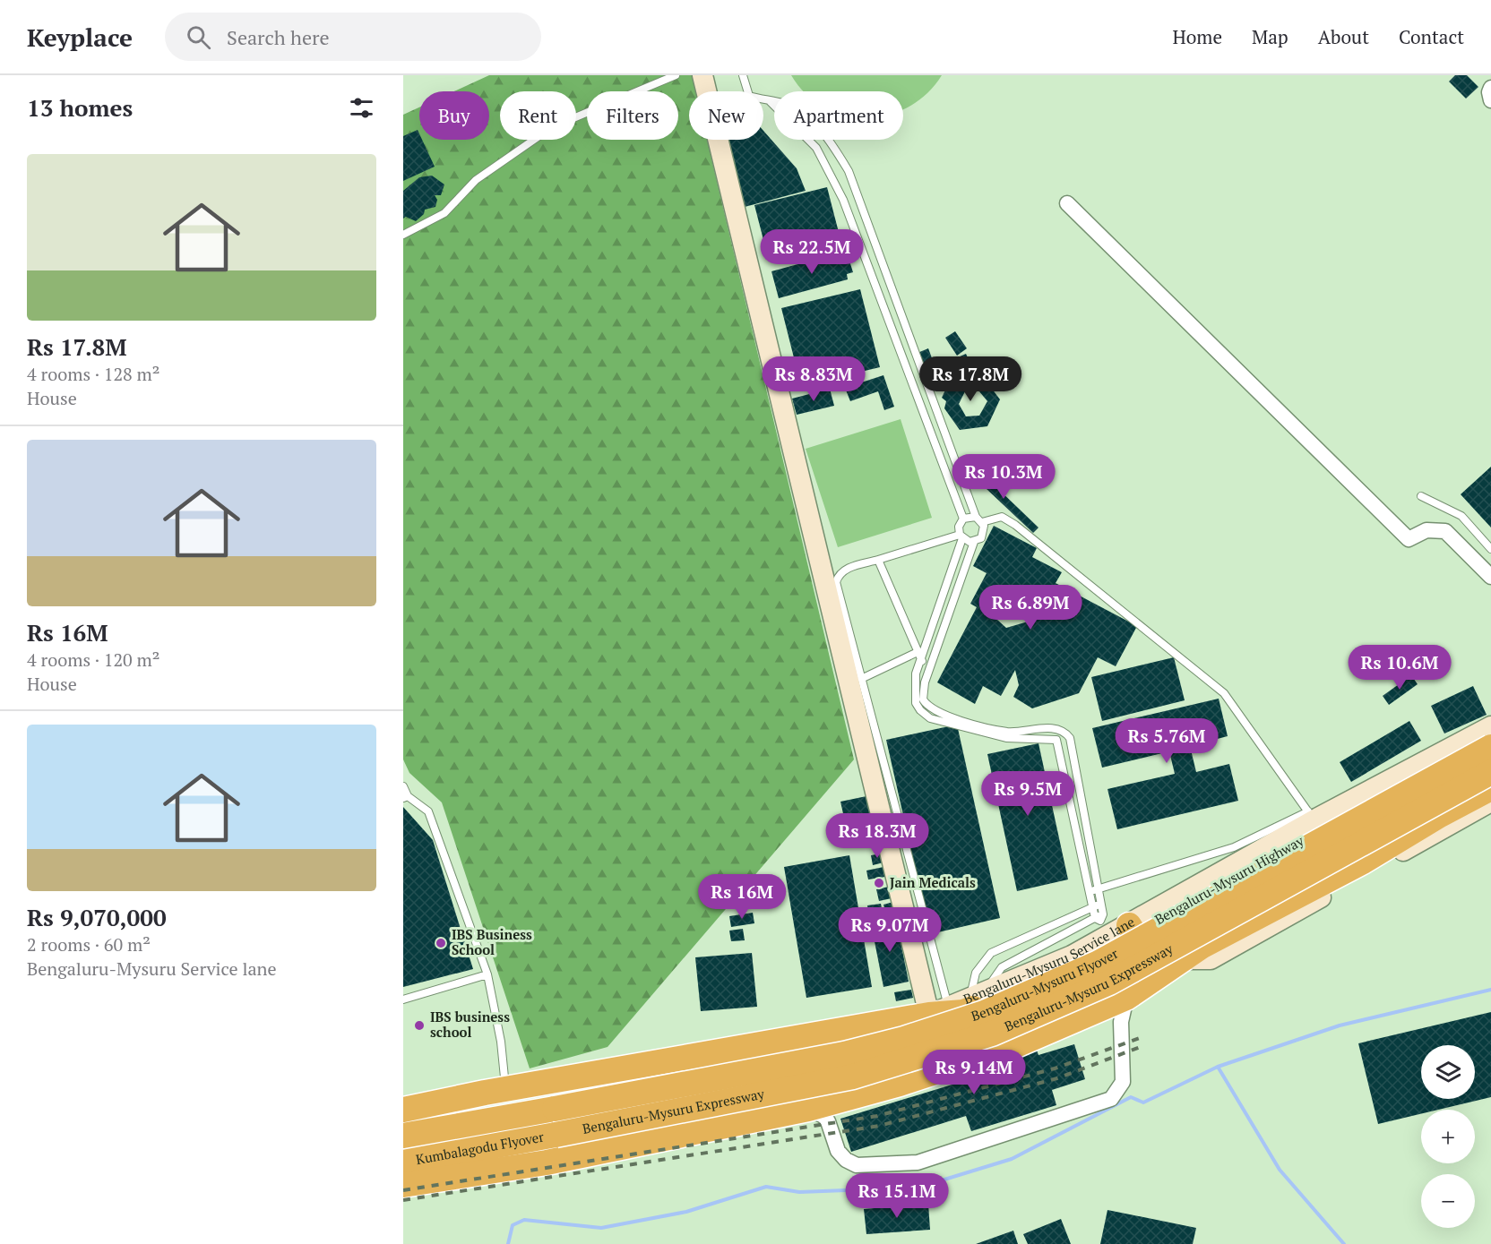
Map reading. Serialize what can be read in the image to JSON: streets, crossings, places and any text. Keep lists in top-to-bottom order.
{
  "streets": {
    "highway": [
      "Bengaluru-Mysuru Highway",
      "Bengaluru-Mysuru Service lane",
      "Bengaluru-Mysuru Flyover",
      "Bengaluru-Mysuru Expressway",
      "Kumbalagodu Flyover"
    ]
  },
  "crossings": [
    ["Bengaluru-Mysuru Highway", "Bengaluru-Mysuru Service lane"],
    ["Bengaluru-Mysuru Flyover", "Kumbalagodu Flyover"],
    ["Bengaluru-Mysuru Expressway", "Kumbalagodu Flyover"]
  ],
  "places": ["Jain Medicals", "IBS Business School", "IBS business school"],
  "page": {
    "header": "Keyplace",
    "search": "Search here",
    "nav": [
      "Home",
      "Map",
      "About",
      "Contact"
    ],
    "heading": "13 homes",
    "chip": [
      "Buy",
      "Rent",
      "Filters",
      "New",
      "Apartment"
    ],
    "list": [
      {
        "name": "Rs 17.8M",
        "note": "4 rooms · 128 m² · House"
      },
      {
        "name": "Rs 16M",
        "note": "4 rooms · 120 m² · House"
      },
      {
        "name": "Rs 9,070,000",
        "note": "2 rooms · 60 m² · Bengaluru-Mysuru Service lane"
      }
    ],
    "price": [
      "Rs 22.5M",
      "Rs 8.83M",
      "Rs 17.8M",
      "Rs 10.3M",
      "Rs 6.89M",
      "Rs 10.6M",
      "Rs 5.76M",
      "Rs 9.5M",
      "Rs 18.3M",
      "Rs 16M",
      "Rs 9.07M",
      "Rs 9.14M",
      "Rs 15.1M"
    ],
    "map_buttons": ["+", "−"]
  }
}
